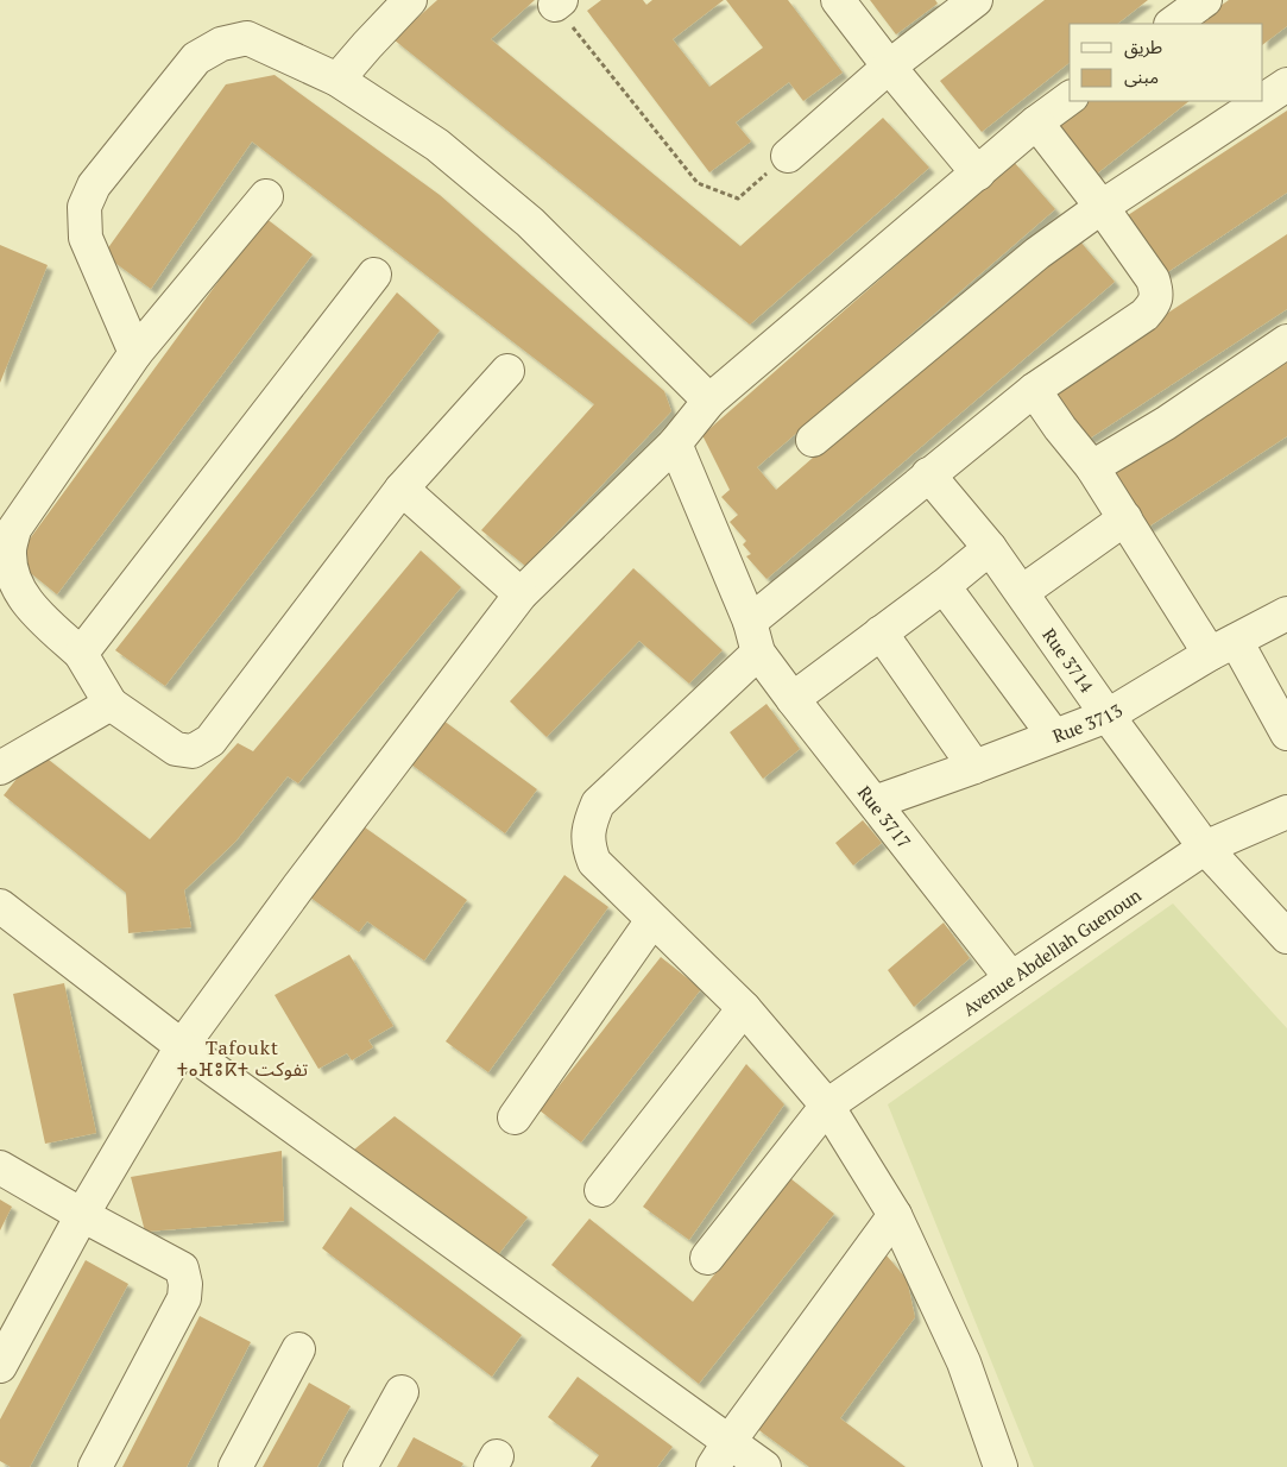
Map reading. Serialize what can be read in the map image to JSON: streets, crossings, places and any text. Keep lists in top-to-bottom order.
{
  "streets": {
    "street": [
      "Rue 3714",
      "Rue 3713",
      "Rue 3717",
      "Avenue Abdellah Guenoun"
    ]
  },
  "crossings": [
    ["Rue 3714", "Rue 3713"],
    ["Rue 3714", "Avenue Abdellah Guenoun"],
    ["Rue 3713", "Rue 3717"],
    ["Rue 3717", "Avenue Abdellah Guenoun"]
  ],
  "districts": ["Tafoukt ⵜⴰⴼⵓⴽⵜ تفوكت"],
  "legend": ["طريق", "مبنى"]
}
